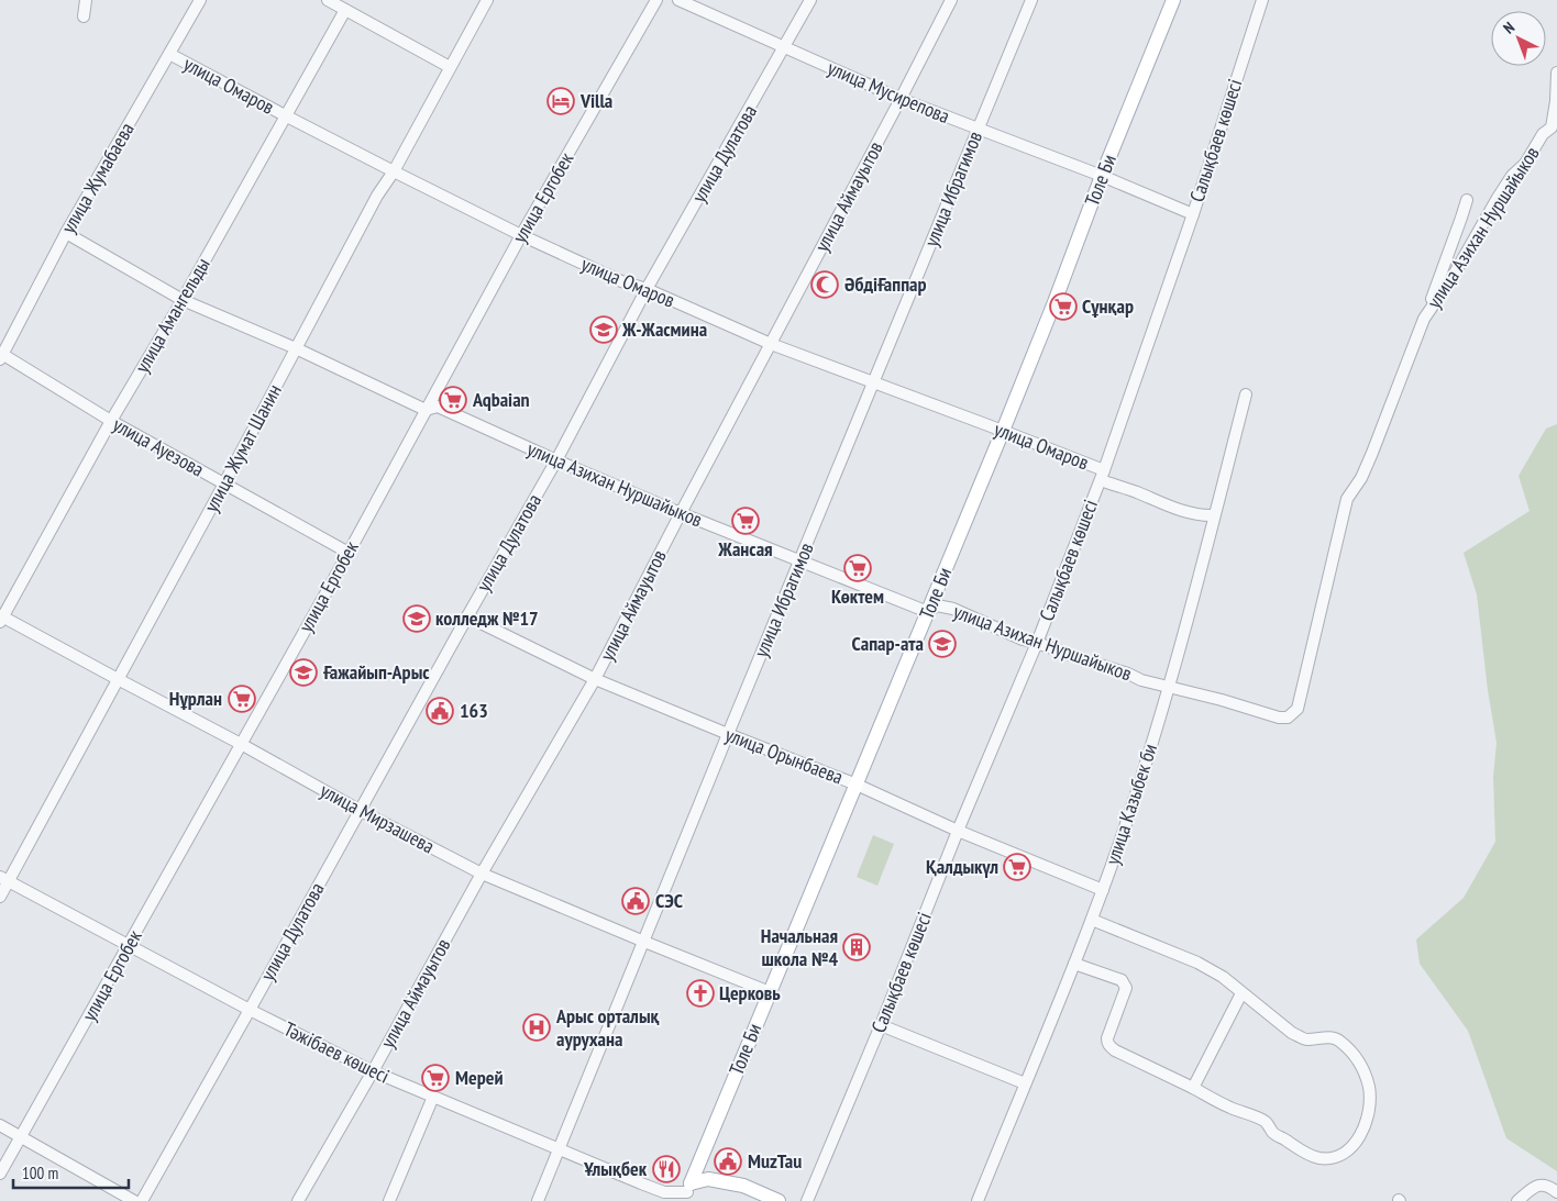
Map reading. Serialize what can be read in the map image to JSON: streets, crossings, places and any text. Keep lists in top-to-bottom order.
{
  "streets": {
    "main road": ["Толе Би"],
    "street": [
      "улица Омаров",
      "улица Мусирепова",
      "Салықбаев көшесі",
      "улица Дулатова",
      "улица Жумабаева",
      "улица Ибрагимов",
      "улица Аймауытов",
      "улица Ергобек",
      "улица Азихан Нуршайыков",
      "улица Амангельды",
      "улица Ауезова",
      "улица Жумат Шанин",
      "улица Орынбаева",
      "улица Казыбек би",
      "улица Мирзашева",
      "Тәжібаев көшесі"
    ]
  },
  "crossings": [
    ["улица Омаров", "Салықбаев көшесі"],
    ["улица Омаров", "улица Дулатова"],
    ["улица Омаров", "улица Жумабаева"],
    ["улица Омаров", "Толе Би"],
    ["улица Омаров", "улица Ибрагимов"],
    ["улица Омаров", "улица Аймауытов"],
    ["улица Омаров", "улица Ергобек"],
    ["улица Омаров", "улица Амангельды"],
    ["улица Омаров", "улица Жумат Шанин"],
    ["улица Омаров", "улица Казыбек би"],
    ["улица Мусирепова", "Салықбаев көшесі"],
    ["улица Мусирепова", "улица Дулатова"],
    ["улица Мусирепова", "Толе Би"],
    ["улица Мусирепова", "улица Ибрагимов"],
    ["улица Мусирепова", "улица Аймауытов"],
    ["Салықбаев көшесі", "улица Азихан Нуршайыков"],
    ["Салықбаев көшесі", "улица Орынбаева"],
    ["улица Дулатова", "улица Азихан Нуршайыков"],
    ["улица Дулатова", "улица Орынбаева"],
    ["улица Дулатова", "улица Мирзашева"],
    ["улица Дулатова", "Тәжібаев көшесі"],
    ["улица Жумабаева", "улица Азихан Нуршайыков"],
    ["улица Жумабаева", "улица Ауезова"],
    ["Толе Би", "улица Азихан Нуршайыков"],
    ["Толе Би", "улица Орынбаева"],
    ["Толе Би", "улица Мирзашева"],
    ["Толе Би", "Тәжібаев көшесі"],
    ["улица Ибрагимов", "улица Азихан Нуршайыков"],
    ["улица Ибрагимов", "улица Орынбаева"],
    ["улица Ибрагимов", "улица Мирзашева"],
    ["улица Ибрагимов", "Тәжібаев көшесі"],
    ["улица Аймауытов", "улица Азихан Нуршайыков"],
    ["улица Аймауытов", "улица Орынбаева"],
    ["улица Аймауытов", "улица Мирзашева"],
    ["улица Аймауытов", "Тәжібаев көшесі"],
    ["улица Ергобек", "улица Азихан Нуршайыков"],
    ["улица Ергобек", "улица Ауезова"],
    ["улица Ергобек", "улица Мирзашева"],
    ["улица Ергобек", "Тәжібаев көшесі"],
    ["улица Азихан Нуршайыков", "улица Амангельды"],
    ["улица Азихан Нуршайыков", "улица Жумат Шанин"],
    ["улица Азихан Нуршайыков", "улица Казыбек би"],
    ["улица Амангельды", "улица Ауезова"],
    ["улица Амангельды", "улица Мирзашева"],
    ["улица Ауезова", "улица Жумат Шанин"],
    ["улица Жумат Шанин", "улица Мирзашева"],
    ["улица Жумат Шанин", "Тәжібаев көшесі"],
    ["улица Орынбаева", "улица Казыбек би"]
  ],
  "places": {
    "hotel": ["Villa"],
    "mosque": ["ӘбдіҒаппар"],
    "supermarket": [
      "Cұнқар",
      "Aqbaian",
      "Жансая",
      "Көктем",
      "Нұрлан",
      "Қалдыкүл",
      "Мерей"
    ],
    "school or university": [
      "Ж-Жасмина",
      "колледж №17",
      "Сапар-ата",
      "Ғажайып-Арыс"
    ],
    "public building": ["163", "СЭС", "MuzTau"],
    "building": ["Начальная школа №4"],
    "church": ["Церковь"],
    "hospital": ["Арыс орталық аурухана"],
    "restaurant": ["Ұлықбек"]
  },
  "scale_bar": "100 m",
  "north": "top left"
}
